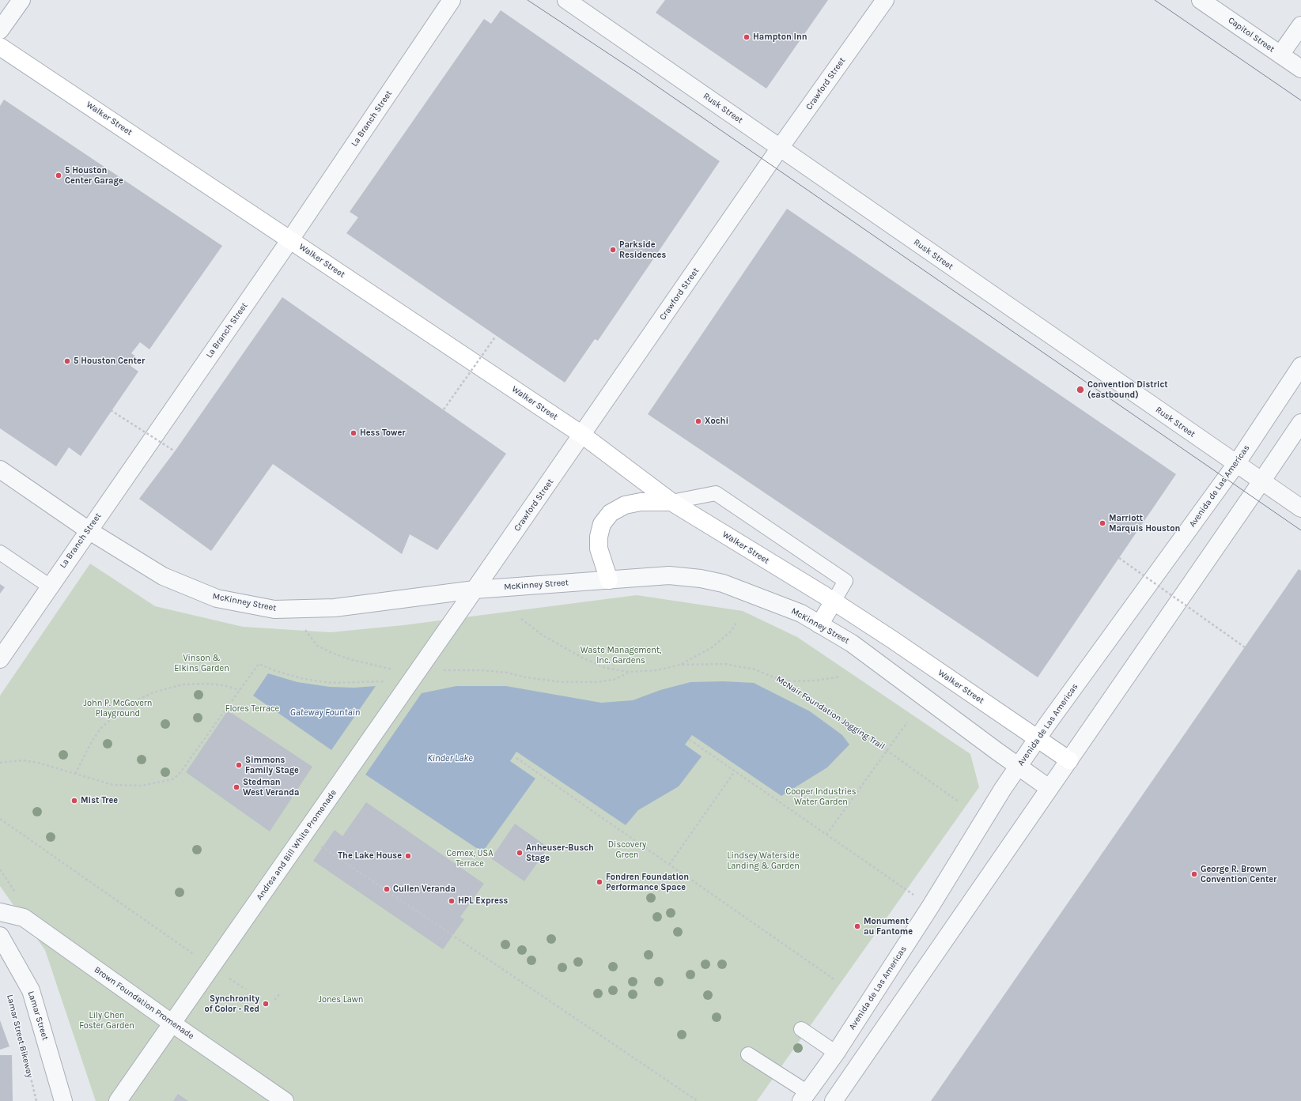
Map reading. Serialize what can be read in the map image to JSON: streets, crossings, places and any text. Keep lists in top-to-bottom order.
{
  "streets": {
    "main road": ["Walker Street"],
    "street": [
      "Capitol Street",
      "Crawford Street",
      "Rusk Street",
      "La Branch Street",
      "Avenida de Las Americas",
      "McKinney Street",
      "Andrea and Bill White Promenade",
      "Brown Foundation Promenade",
      "Lamar Street"
    ],
    "path": ["McNair Foundation Jogging Trail", "Lamar Street Bikeway"]
  },
  "crossings": [
    ["Crawford Street", "Rusk Street"],
    ["Crawford Street", "Walker Street"],
    ["Crawford Street", "McKinney Street"],
    ["Crawford Street", "Andrea and Bill White Promenade"],
    ["Rusk Street", "Avenida de Las Americas"],
    ["Walker Street", "La Branch Street"],
    ["Walker Street", "Avenida de Las Americas"],
    ["La Branch Street", "McKinney Street"],
    ["Avenida de Las Americas", "McKinney Street"],
    ["McKinney Street", "McNair Foundation Jogging Trail"],
    ["McKinney Street", "Andrea and Bill White Promenade"],
    ["McNair Foundation Jogging Trail", "Andrea and Bill White Promenade"],
    ["Andrea and Bill White Promenade", "Brown Foundation Promenade"]
  ],
  "water": ["Gateway Fountain", "Kinder Lake"],
  "parks": [
    "Waste Management, Inc. Gardens",
    "Vinson & Elkins Garden",
    "John P. McGovern Playground",
    "Flores Terrace",
    "Cooper Industries Water Garden",
    "Discovery Green",
    "Cemex, USA Terrace",
    "Lindsey Waterside Landing & Garden",
    "Jones Lawn",
    "Lily Chen Foster Garden"
  ],
  "places": [
    "Hampton Inn",
    "5 Houston Center Garage",
    "Parkside Residences",
    "5 Houston Center",
    "Convention District (eastbound)",
    "Xochi",
    "Hess Tower",
    "Marriott Marquis Houston",
    "Simmons Family Stage",
    "Stedman West Veranda",
    "Mist Tree",
    "Anheuser-Busch Stage",
    "The Lake House",
    "George R. Brown Convention Center",
    "Fondren Foundation Performance Space",
    "Cullen Veranda",
    "HPL Express",
    "Monument au Fantome",
    "Synchronity of Color - Red"
  ]
}
